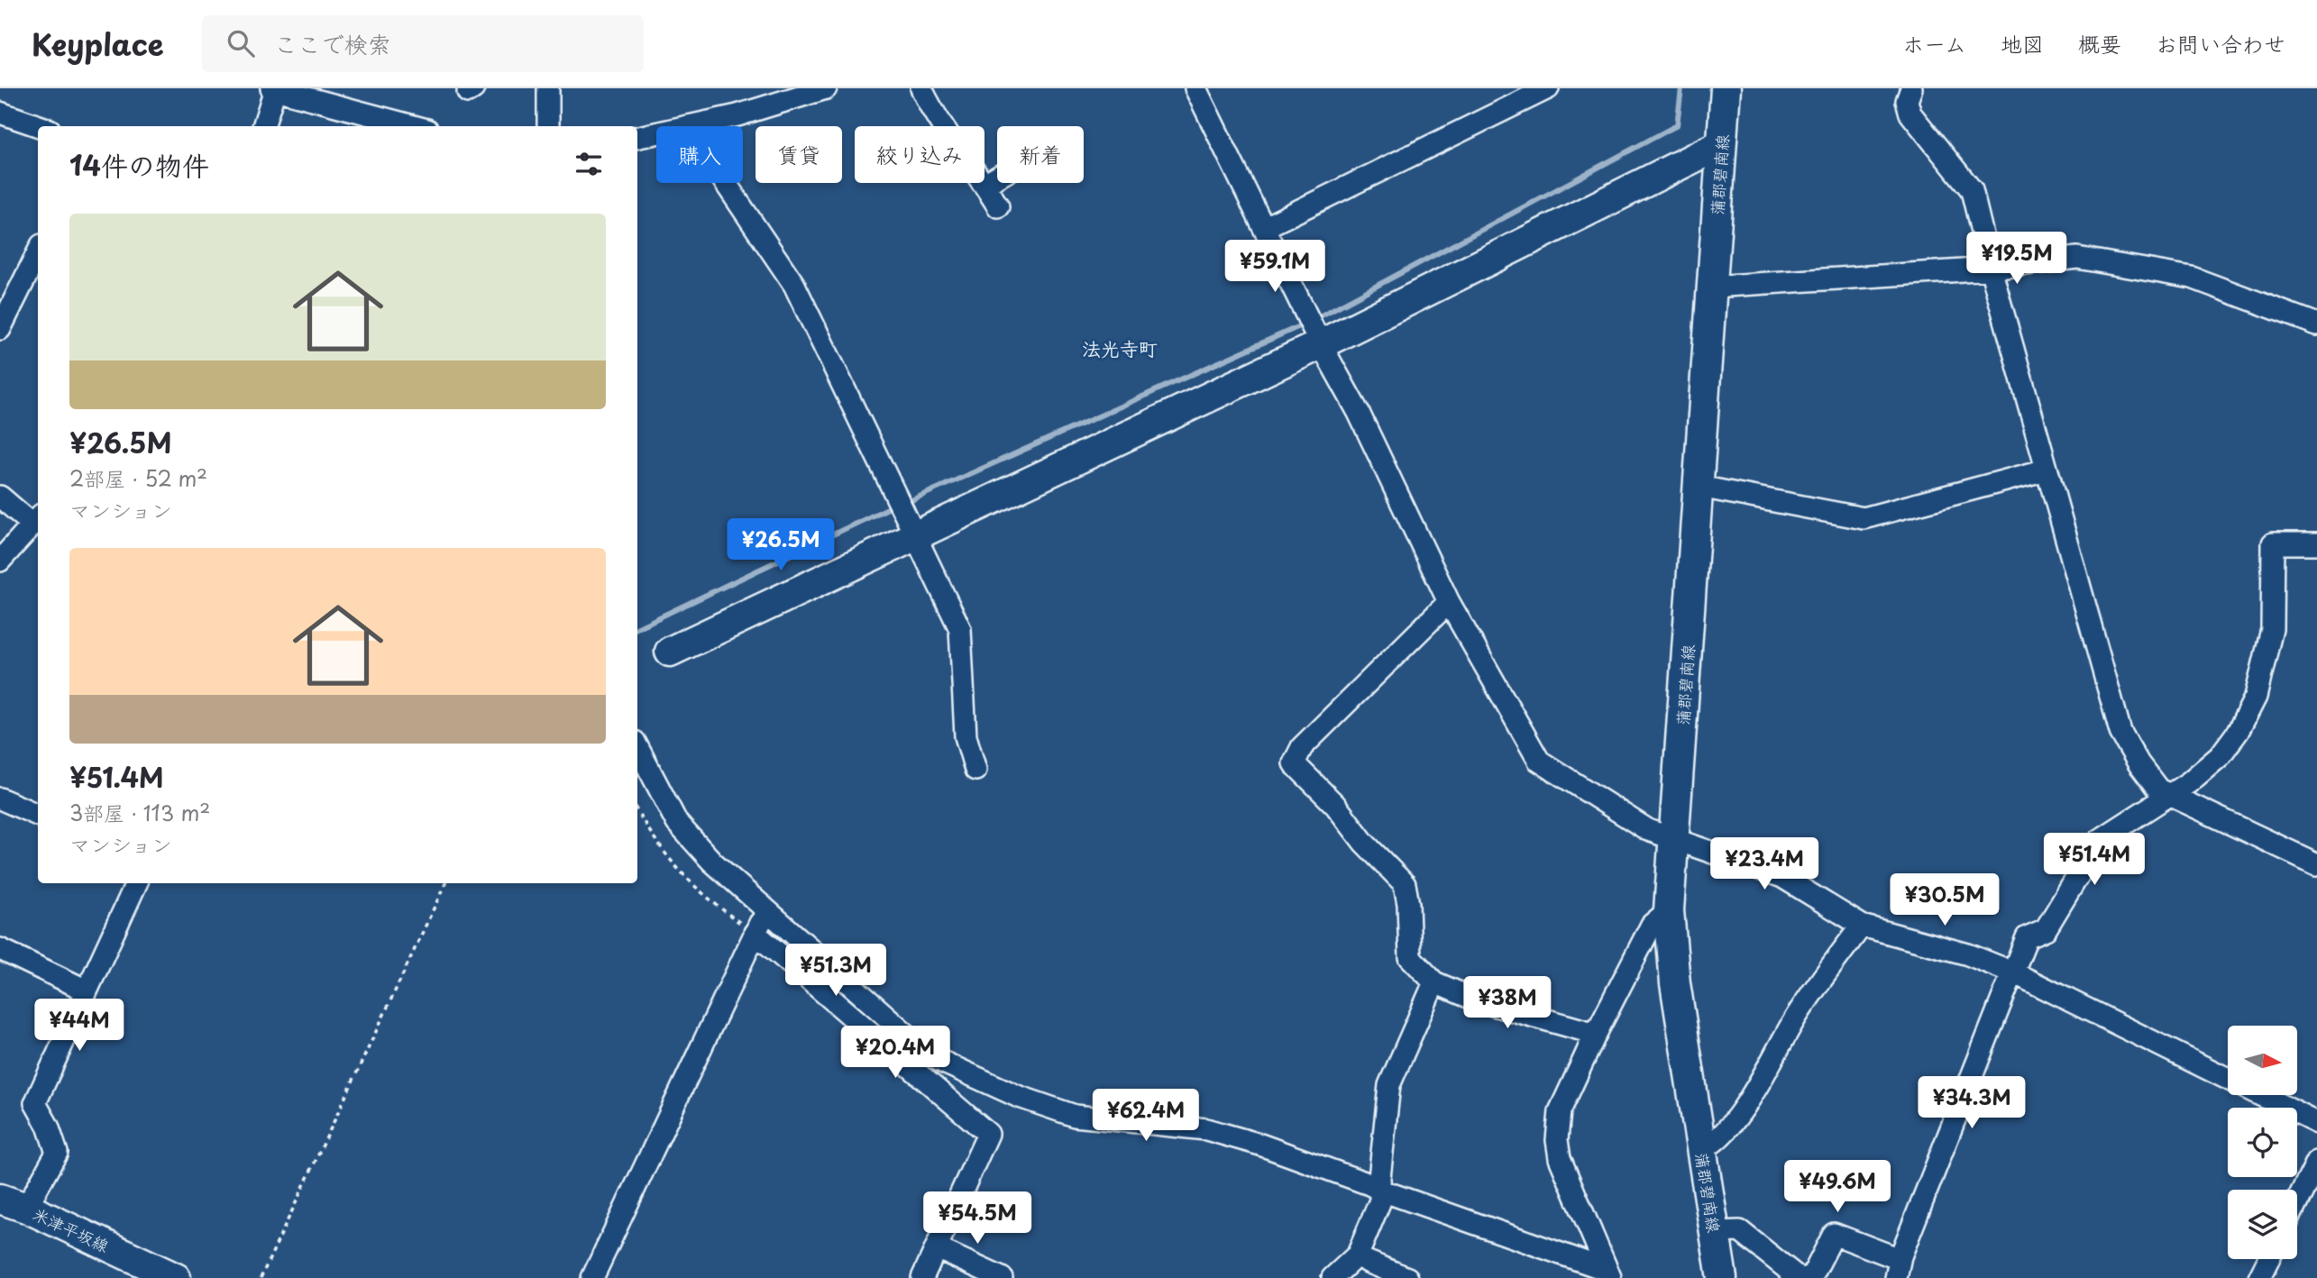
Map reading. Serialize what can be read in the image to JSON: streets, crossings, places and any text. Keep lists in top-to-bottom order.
{
  "streets": {
    "main road": ["蒲郡碧南線", "米津平坂線"]
  },
  "districts": ["法光寺町"],
  "north": "right",
  "page": {
    "header": "Keyplace",
    "search": "ここで検索",
    "nav": [
      "ホーム",
      "地図",
      "概要",
      "お問い合わせ"
    ],
    "chip": [
      "購入",
      "賃貸",
      "絞り込み",
      "新着"
    ],
    "heading": "14件の物件",
    "list": [
      {
        "name": "¥26.5M",
        "note": "2部屋 · 52 m² · マンション"
      },
      {
        "name": "¥51.4M",
        "note": "3部屋 · 113 m² · マンション"
      }
    ],
    "price": [
      "¥19.5M",
      "¥59.1M",
      "¥26.5M",
      "¥51.4M",
      "¥23.4M",
      "¥30.5M",
      "¥51.3M",
      "¥38M",
      "¥44M",
      "¥20.4M",
      "¥34.3M",
      "¥62.4M",
      "¥49.6M",
      "¥54.5M"
    ]
  }
}
